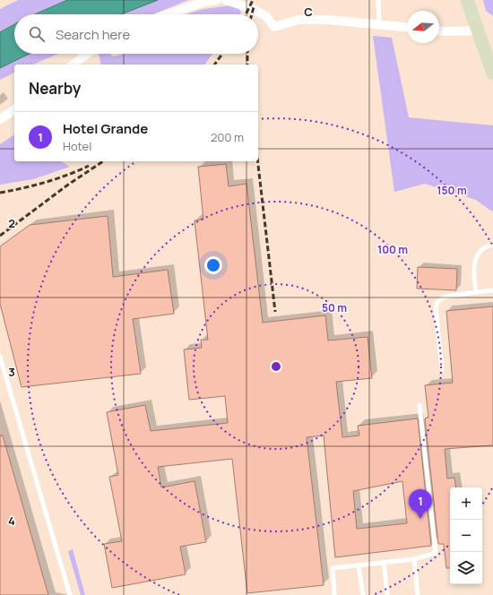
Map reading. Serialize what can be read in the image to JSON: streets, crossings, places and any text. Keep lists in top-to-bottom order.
{
  "north": "left",
  "page": {
    "search": "Search here",
    "heading": "Nearby",
    "list": [
      {
        "mark": "1",
        "name": "Hotel Grande",
        "note": "Hotel",
        "value": "200 m"
      }
    ],
    "map_buttons": ["+", "−"],
    "pins": "1"
  },
  "grid": {
    "columns": ["C"],
    "rows": ["2", "3", "4"]
  },
  "rings": ["150 m", "100 m", "50 m"]
}
